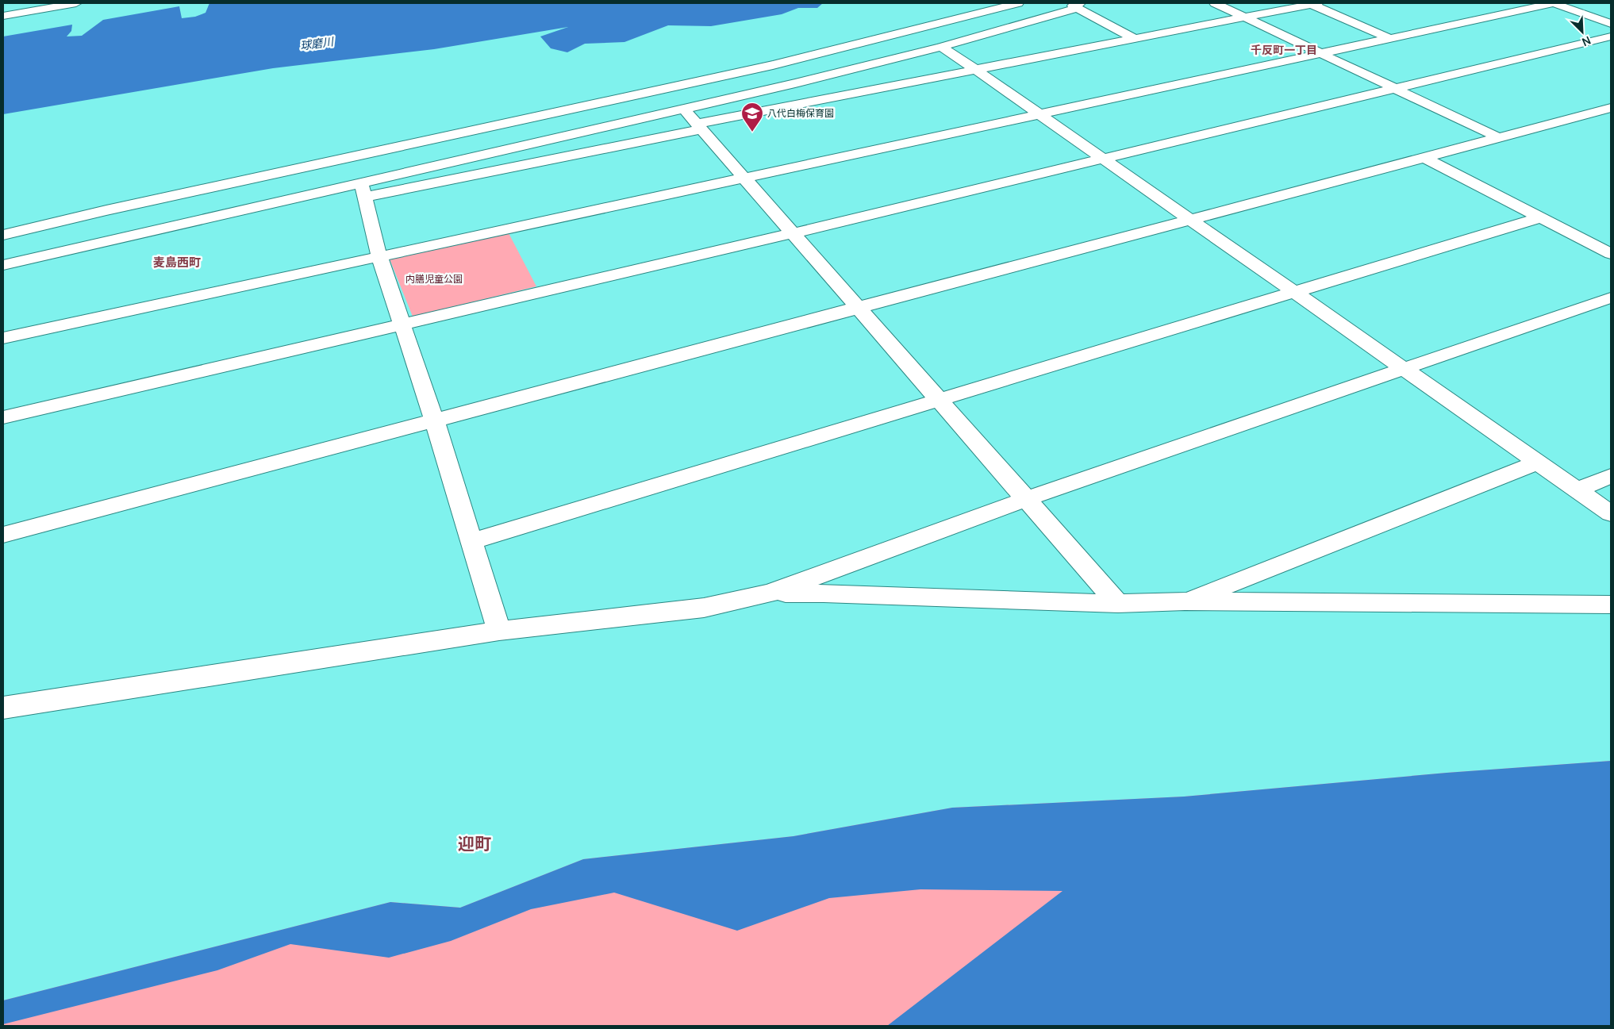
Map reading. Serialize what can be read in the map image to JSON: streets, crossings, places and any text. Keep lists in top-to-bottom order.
{
  "districts": ["千反町一丁目", "麦島西町", "迎町"],
  "water": ["球磨川"],
  "parks": ["内膳児童公園"],
  "places": {
    "school or university": ["八代白梅保育園"]
  },
  "north": "bottom right"
}
